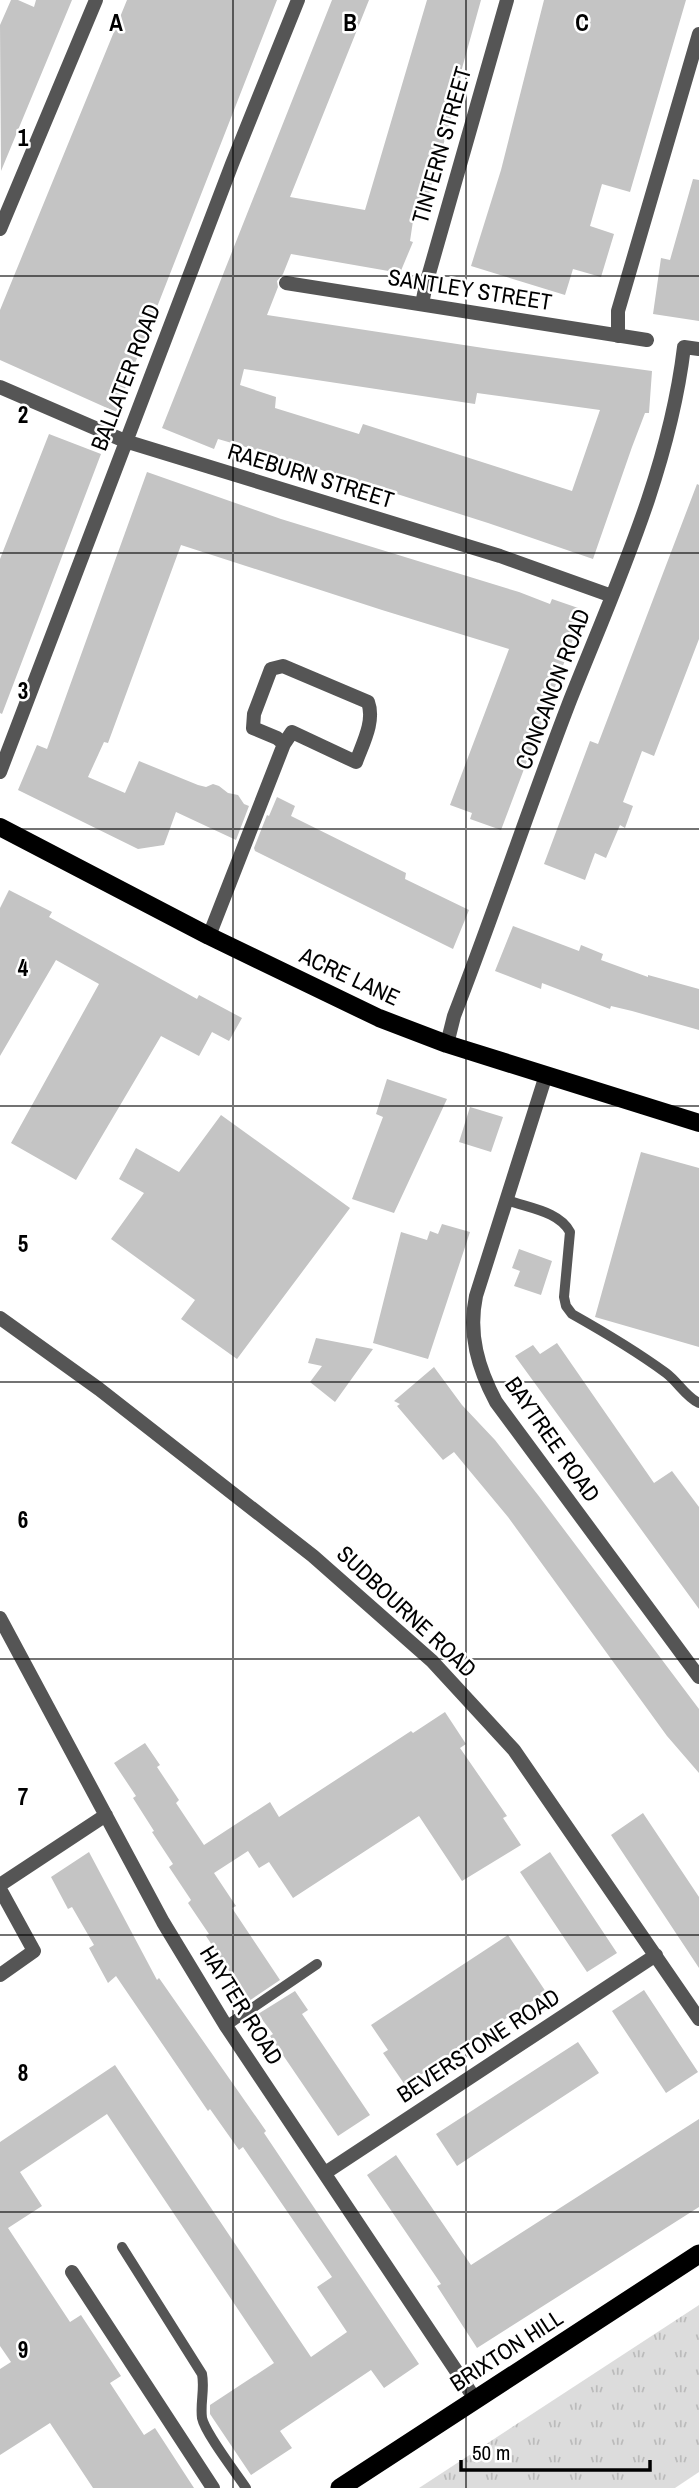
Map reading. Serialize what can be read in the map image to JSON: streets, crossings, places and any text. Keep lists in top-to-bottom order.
{
  "streets": {
    "highway": ["BRIXTON HILL"],
    "main road": ["ACRE LANE"],
    "street": [
      "TINTERN STREET",
      "SANTLEY STREET",
      "BALLATER ROAD",
      "RAEBURN STREET",
      "CONCANON ROAD",
      "BAYTREE ROAD",
      "SUDBOURNE ROAD",
      "HAYTER ROAD",
      "BEVERSTONE ROAD"
    ]
  },
  "crossings": [
    ["TINTERN STREET", "SANTLEY STREET"],
    ["BALLATER ROAD", "RAEBURN STREET"],
    ["RAEBURN STREET", "CONCANON ROAD"],
    ["CONCANON ROAD", "ACRE LANE"],
    ["ACRE LANE", "BAYTREE ROAD"],
    ["SUDBOURNE ROAD", "BEVERSTONE ROAD"],
    ["HAYTER ROAD", "BEVERSTONE ROAD"],
    ["HAYTER ROAD", "BRIXTON HILL"]
  ],
  "scale_bar": "50 m",
  "grid": {
    "columns": ["A", "B", "C"],
    "rows": [
      "1",
      "2",
      "3",
      "4",
      "5",
      "6",
      "7",
      "8",
      "9"
    ]
  }
}
